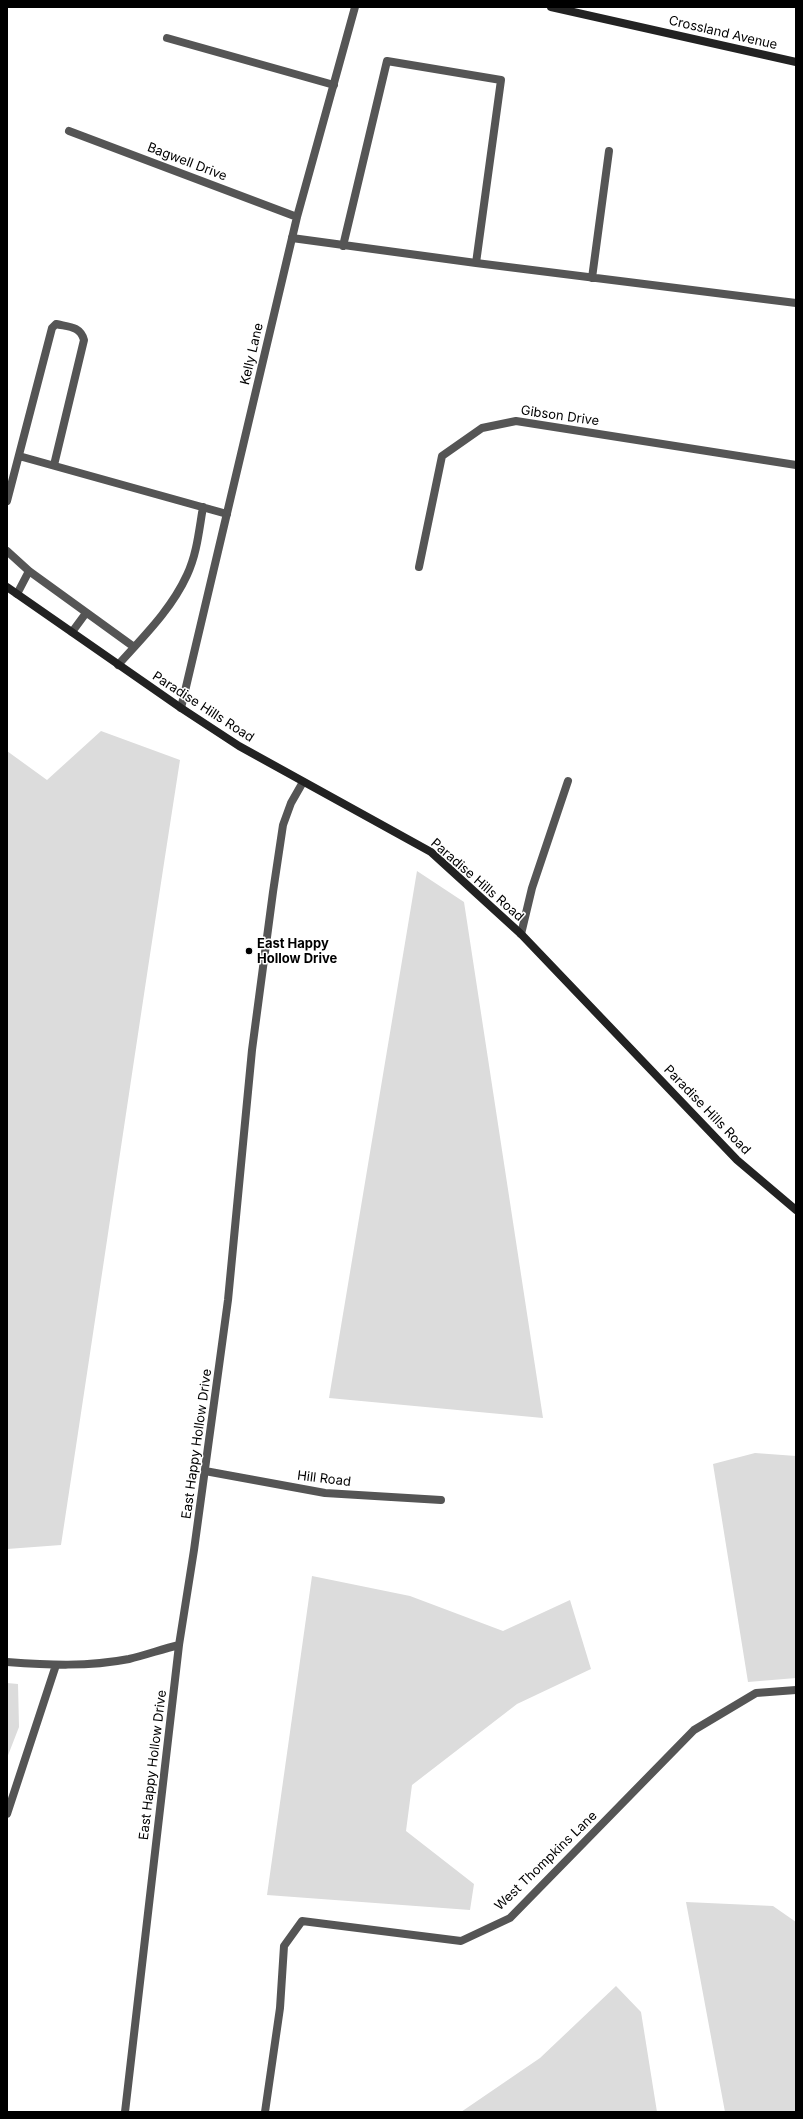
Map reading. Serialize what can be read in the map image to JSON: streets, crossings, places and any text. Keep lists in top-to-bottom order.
{
  "streets": {
    "street": [
      "Crossland Avenue",
      "Bagwell Drive",
      "Kelly Lane",
      "Gibson Drive",
      "Paradise Hills Road",
      "East Happy Hollow Drive",
      "Hill Road",
      "West Thompkins Lane"
    ]
  },
  "crossings": [
    ["Bagwell Drive", "Kelly Lane"],
    ["Kelly Lane", "Paradise Hills Road"],
    ["Paradise Hills Road", "East Happy Hollow Drive"],
    ["East Happy Hollow Drive", "Hill Road"]
  ],
  "places": ["East Happy Hollow Drive"]
}
